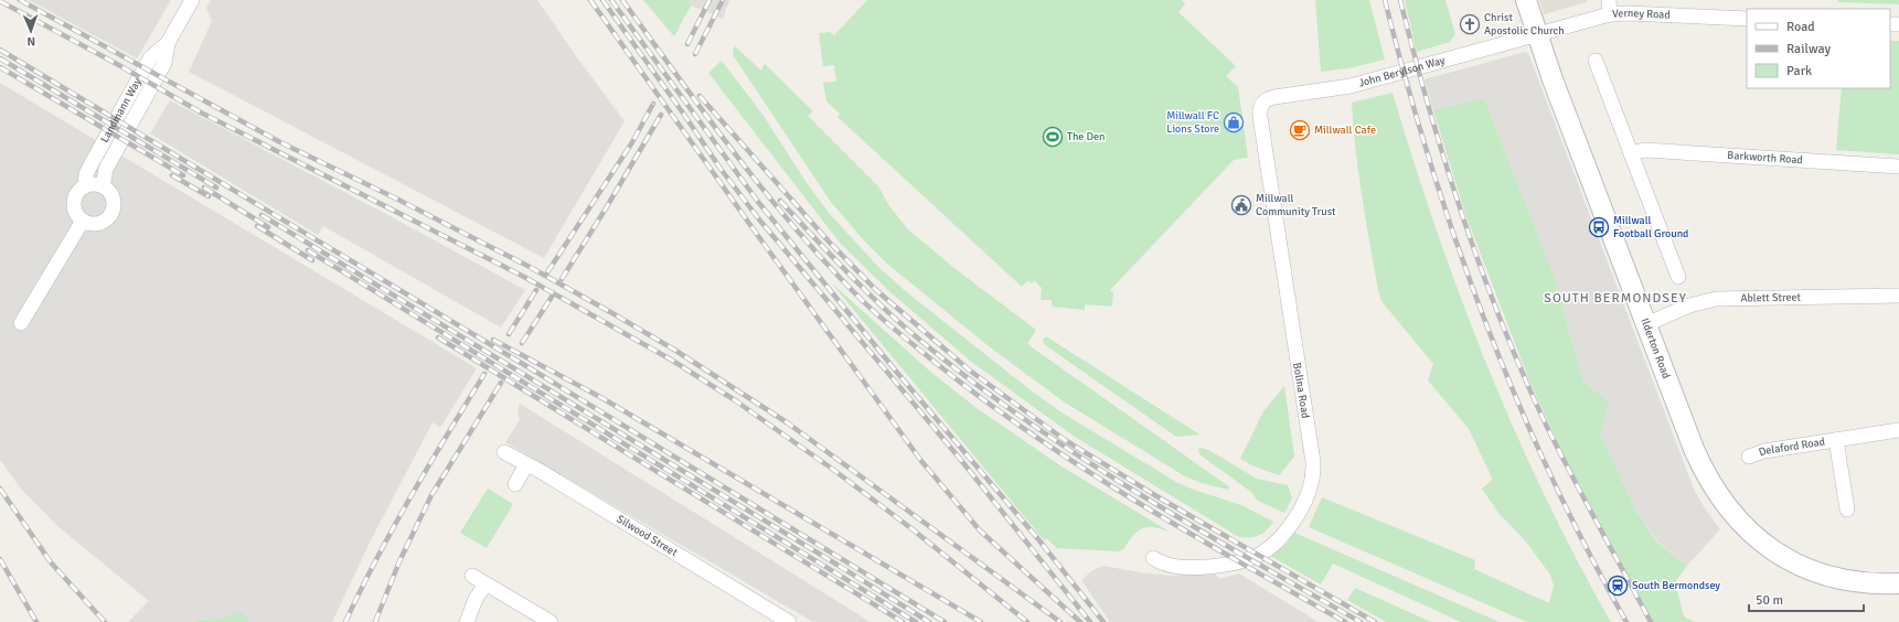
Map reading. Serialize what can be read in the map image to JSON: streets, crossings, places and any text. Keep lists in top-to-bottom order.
{
  "streets": {
    "street": [
      "Verney Road",
      "John Berylson Way",
      "Landmann Way",
      "Barkworth Road",
      "Ablett Street",
      "Ilderton Road",
      "Bolina Road",
      "Delaford Road",
      "Silwood Street"
    ]
  },
  "crossings": [
    ["Verney Road", "John Berylson Way"],
    ["Verney Road", "Ilderton Road"],
    ["John Berylson Way", "Ilderton Road"],
    ["John Berylson Way", "Bolina Road"],
    ["Ablett Street", "Ilderton Road"]
  ],
  "districts": ["SOUTH BERMONDSEY"],
  "places": {
    "church": ["Christ Apostolic Church"],
    "shop": ["Millwall FC Lions Store"],
    "cafe": ["Millwall Cafe"],
    "sports": ["The Den"],
    "public building": ["Millwall Community Trust"],
    "bus stop": ["Millwall Football Ground"],
    "station": ["South Bermondsey"]
  },
  "legend": ["Road", "Railway", "Park"],
  "scale_bar": "50 m",
  "north": "bottom"
}
